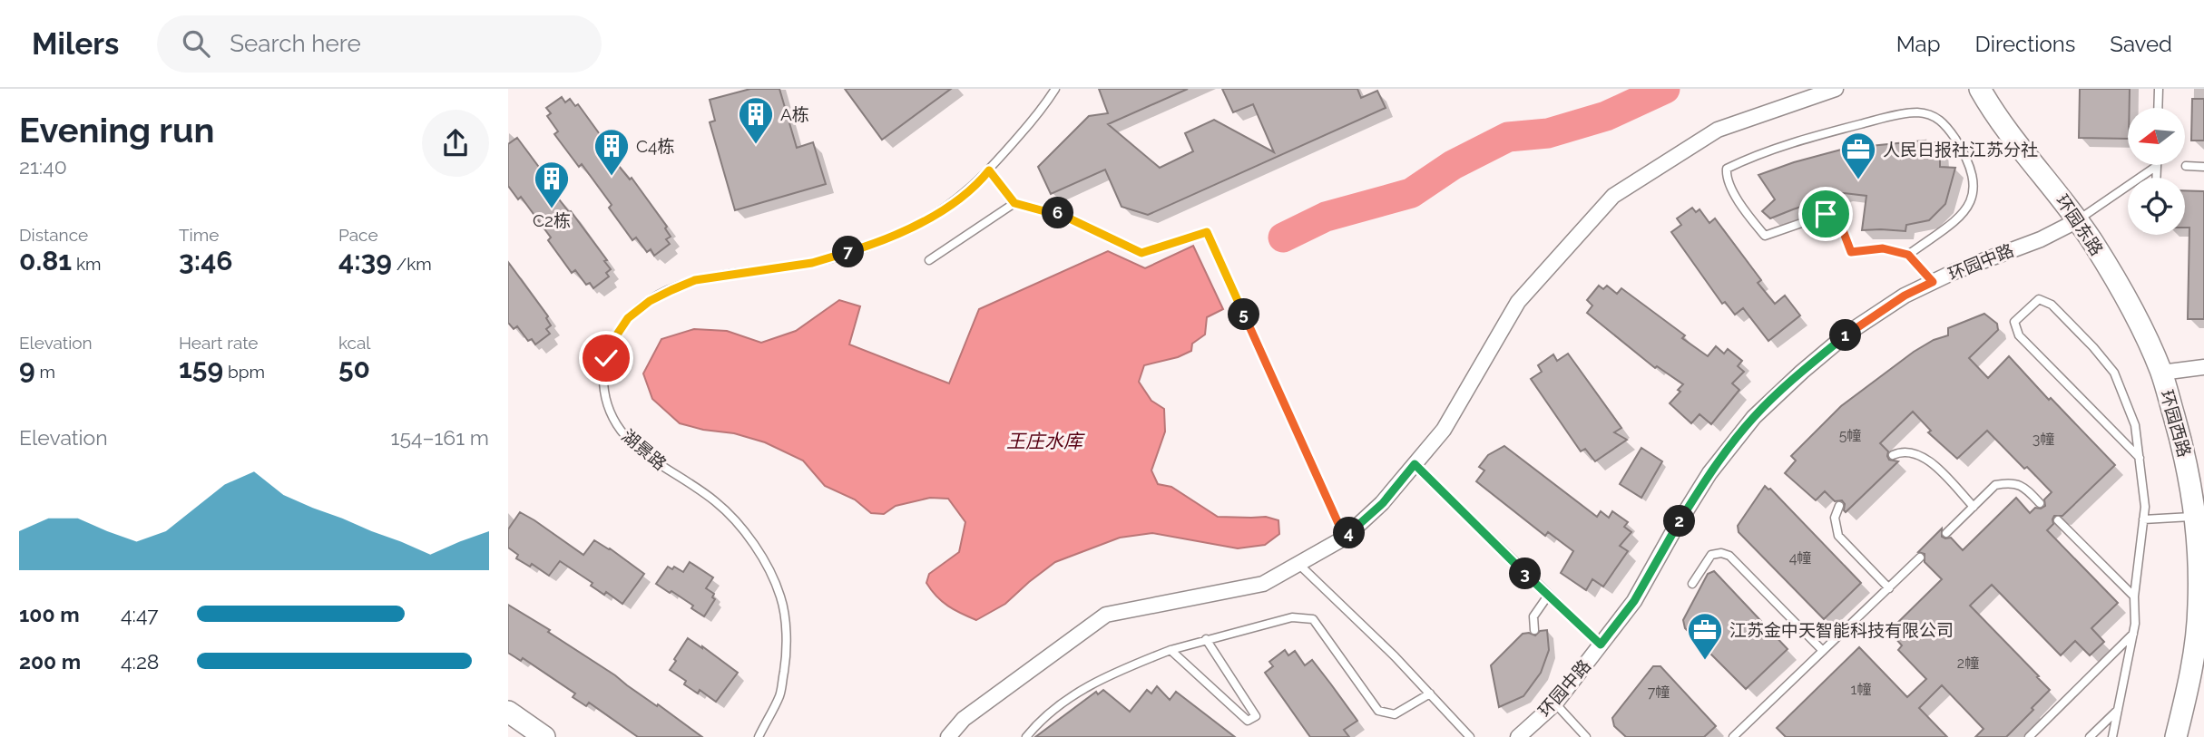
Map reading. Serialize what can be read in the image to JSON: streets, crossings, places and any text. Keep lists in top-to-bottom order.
{
  "streets": {
    "street": ["环园东路", "环园中路", "环园西路"],
    "lane": ["湖景路"]
  },
  "crossings": [
    ["环园东路", "环园中路"],
    ["环园东路", "环园西路"]
  ],
  "water": ["王庄水库"],
  "places": {
    "building": ["A栋", "C4栋", "C2栋"],
    "office": ["人民日报社江苏分社", "江苏金中天智能科技有限公司"]
  },
  "house_numbers": [
    "5幢",
    "3幢",
    "4幢",
    "2幢",
    "1幢",
    "7幢"
  ],
  "north": "left",
  "page": {
    "header": "Milers",
    "search": "Search here",
    "nav": ["Map", "Directions", "Saved"],
    "heading": ["Evening run", "21:40"],
    "stats": [
      ["Distance", "0.81 km"],
      ["Time", "3:46"],
      ["Pace", "4:39 /km"],
      ["Elevation", "9 m"],
      ["Heart rate", "159 bpm"],
      ["kcal", "50"]
    ],
    "pins": [
      "6",
      "7",
      "5",
      "1",
      "2",
      "4",
      "3"
    ],
    "chart": ["Elevation", "154–161 m"],
    "list": [
      {
        "name": "100 m",
        "note": "4:47"
      },
      {
        "name": "200 m",
        "note": "4:28"
      }
    ]
  }
}
